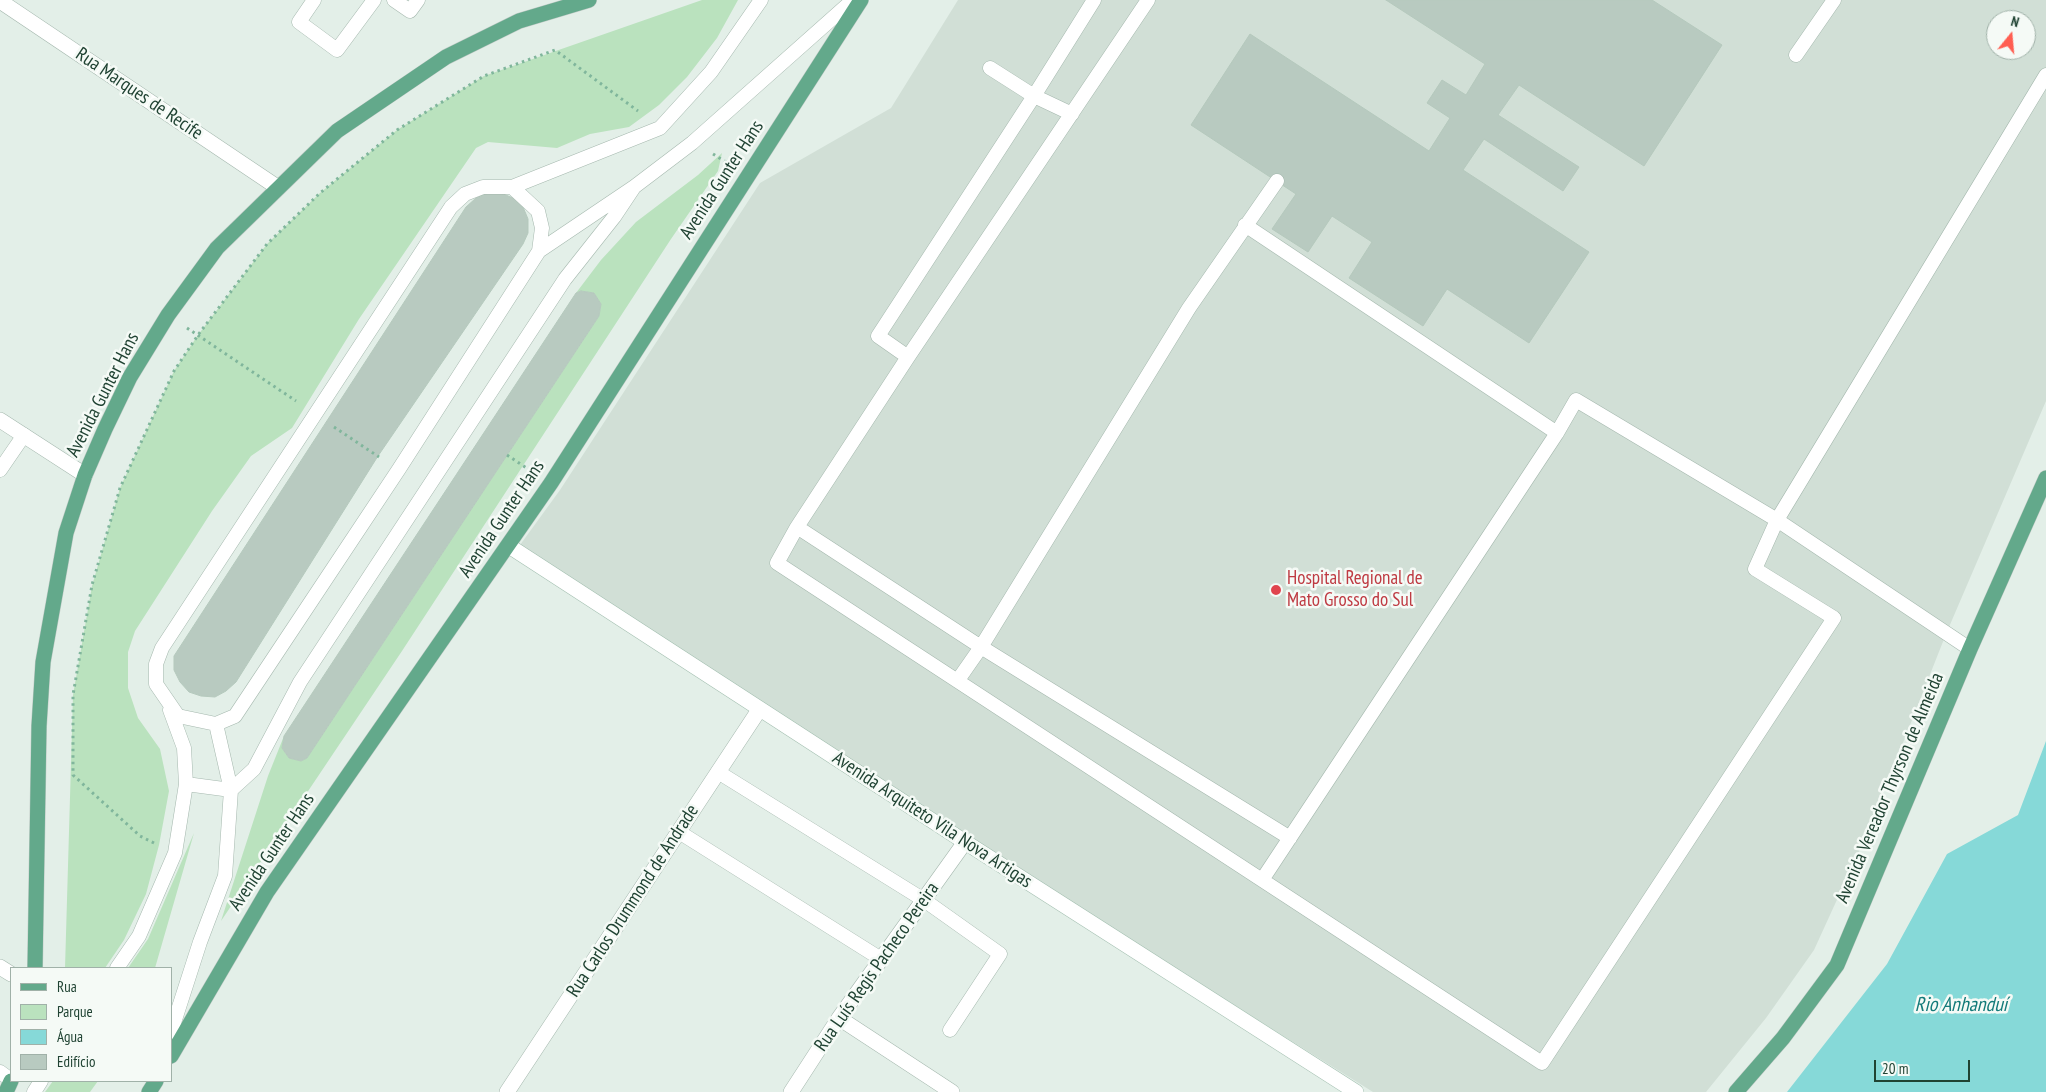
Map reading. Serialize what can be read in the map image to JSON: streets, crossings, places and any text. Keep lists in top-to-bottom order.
{
  "streets": {
    "main road": ["Avenida Gunter Hans", "Avenida Vereador Thyrson de Almeida"],
    "street": [
      "Rua Marques de Recife",
      "Avenida Arquiteto Vila Nova Artigas",
      "Rua Carlos Drummond de Andrade",
      "Rua Luís Regis Pacheco Pereira"
    ]
  },
  "crossings": [
    ["Rua Marques de Recife", "Avenida Gunter Hans"],
    ["Avenida Gunter Hans", "Avenida Arquiteto Vila Nova Artigas"],
    ["Avenida Arquiteto Vila Nova Artigas", "Rua Carlos Drummond de Andrade"],
    ["Avenida Arquiteto Vila Nova Artigas", "Rua Luís Regis Pacheco Pereira"]
  ],
  "water": ["Rio Anhanduí"],
  "places": ["Hospital Regional de Mato Grosso do Sul"],
  "legend": [
    "Rua",
    "Parque",
    "Água",
    "Edifício"
  ],
  "scale_bar": "20 m",
  "north": "top"
}
